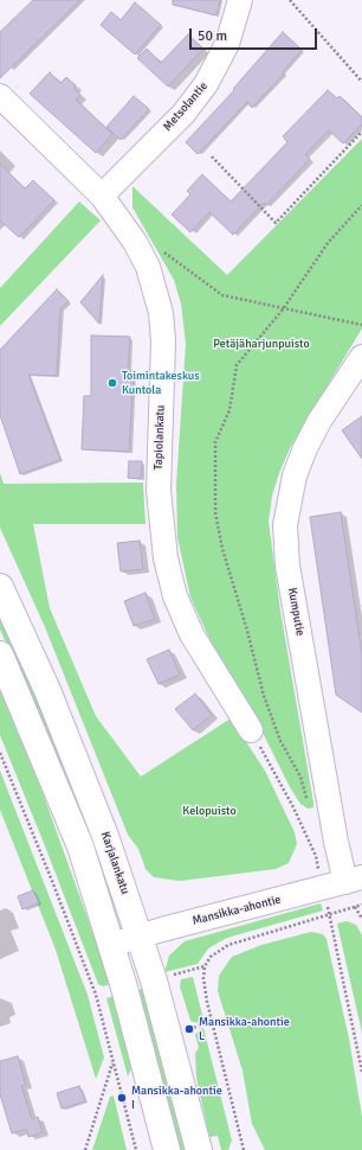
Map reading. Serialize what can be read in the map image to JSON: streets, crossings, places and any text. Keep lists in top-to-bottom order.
{
  "streets": {
    "main road": ["Karjalankatu"],
    "street": [
      "Metsolantie",
      "Tapiolankatu",
      "Kumputie",
      "Mansikka-ahontie"
    ]
  },
  "crossings": [
    ["Metsolantie", "Tapiolankatu"],
    ["Kumputie", "Mansikka-ahontie"],
    ["Karjalankatu", "Mansikka-ahontie"]
  ],
  "parks": ["Petäjäharjunpuisto", "Kelopuisto"],
  "places": ["Toimintakeskus Kuntola", "Mansikka-ahontie L", "Mansikka-ahontie I"],
  "scale_bar": "50 m"
}
